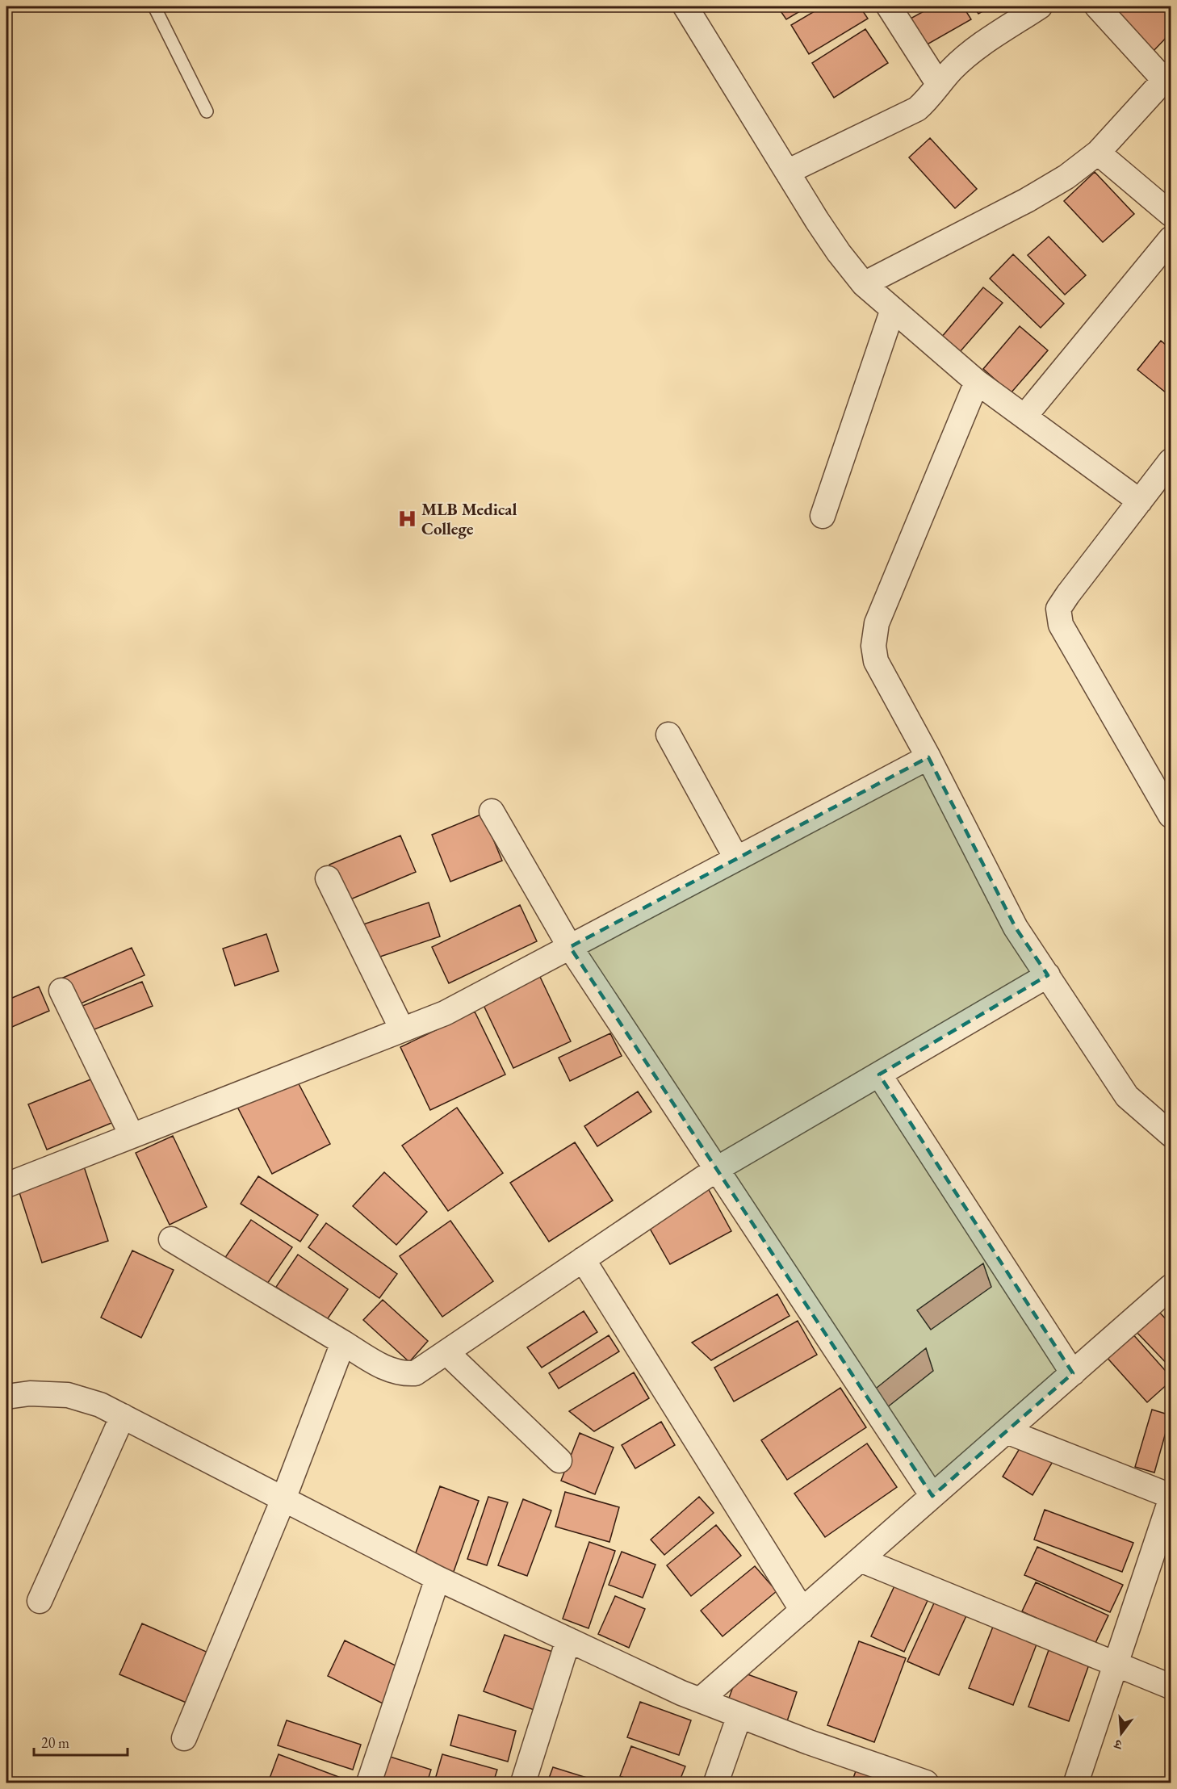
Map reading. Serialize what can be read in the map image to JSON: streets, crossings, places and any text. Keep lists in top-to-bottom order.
{
  "places": {
    "hospital": ["MLB Medical College"]
  },
  "scale_bar": "20 m",
  "north": "bottom"
}
